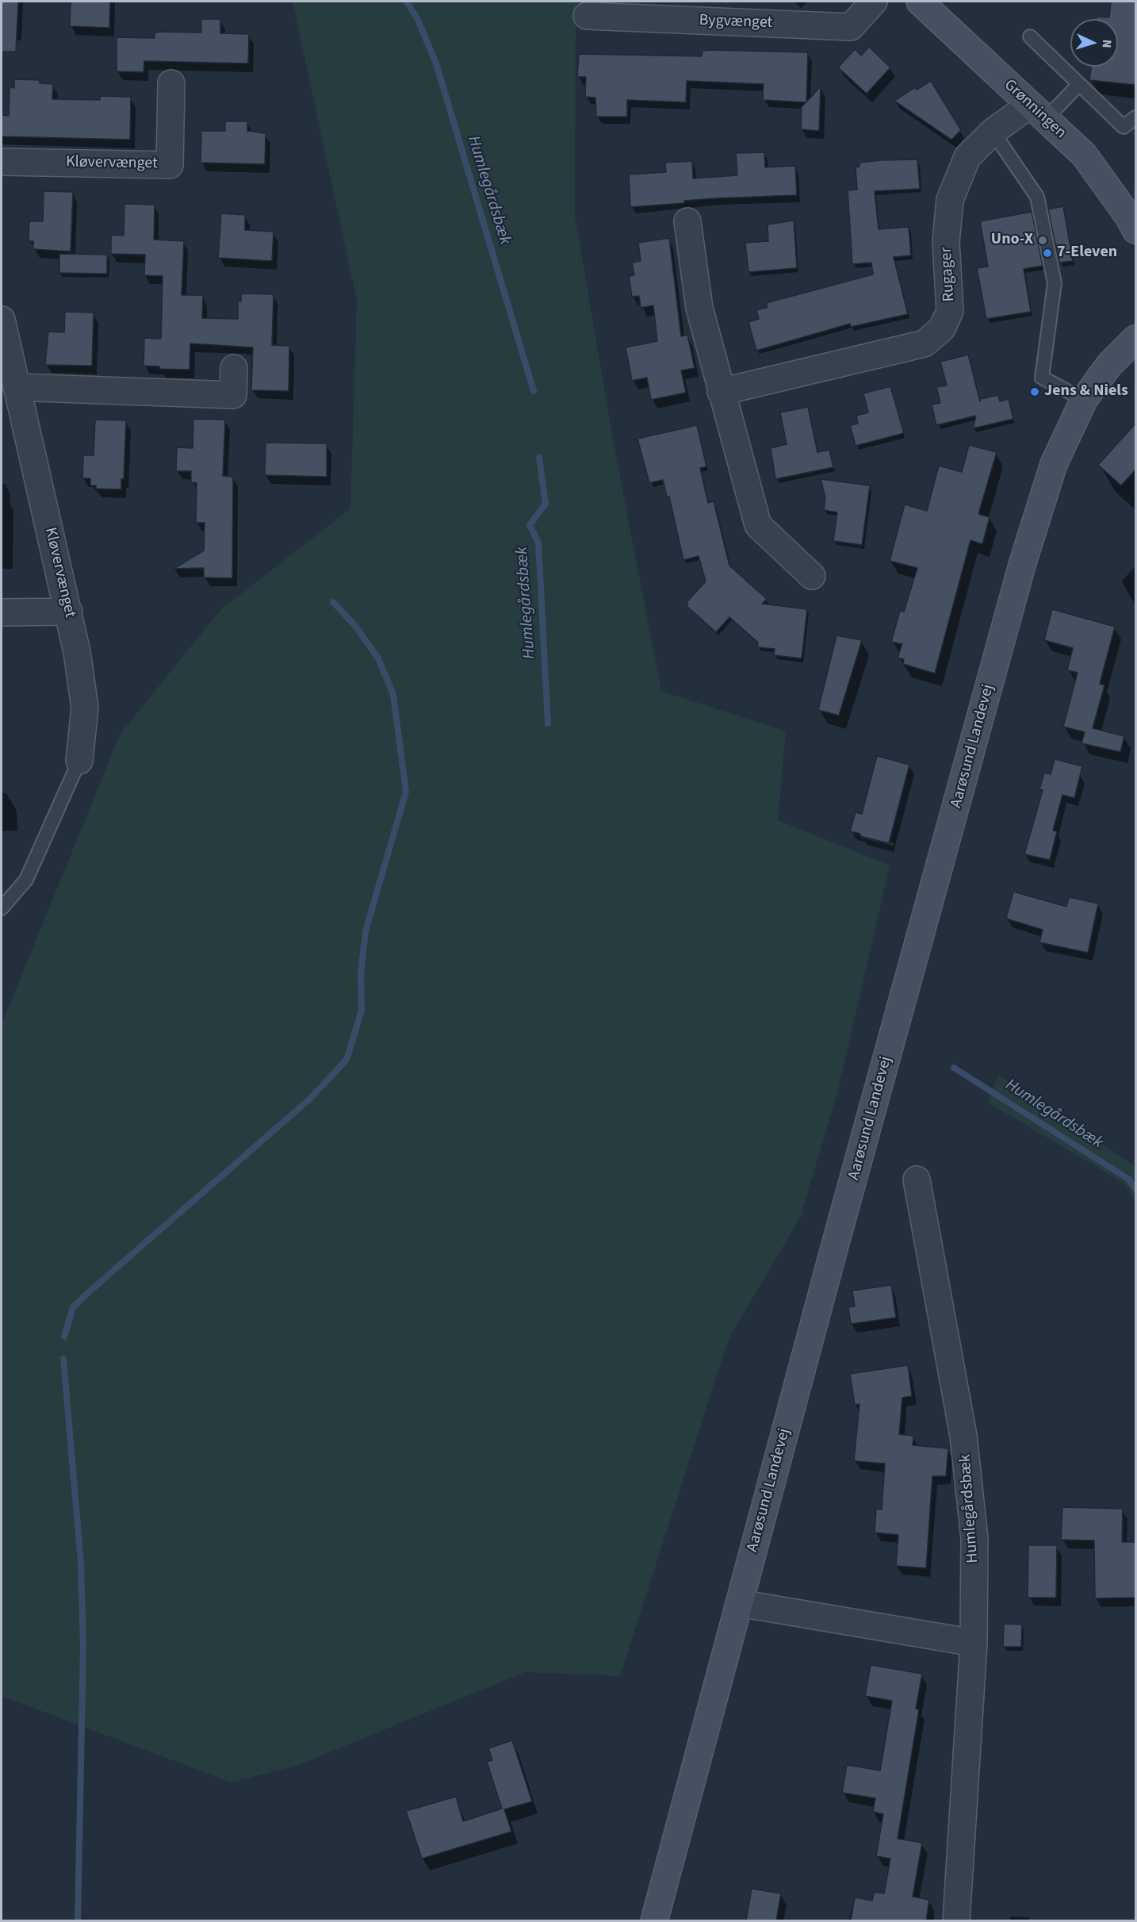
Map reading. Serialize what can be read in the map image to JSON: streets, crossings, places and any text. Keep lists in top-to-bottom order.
{
  "streets": {
    "street": [
      "Bygvænget",
      "Grønningen",
      "Kløvervænget",
      "Rugager",
      "Aarøsund Landevej",
      "Humlegårdsbæk"
    ]
  },
  "crossings": [
    ["Grønningen", "Rugager"]
  ],
  "water": ["Humlegårdsbæk"],
  "places": ["Uno-X", "7-Eleven", "Jens & Niels"],
  "north": "right"
}
